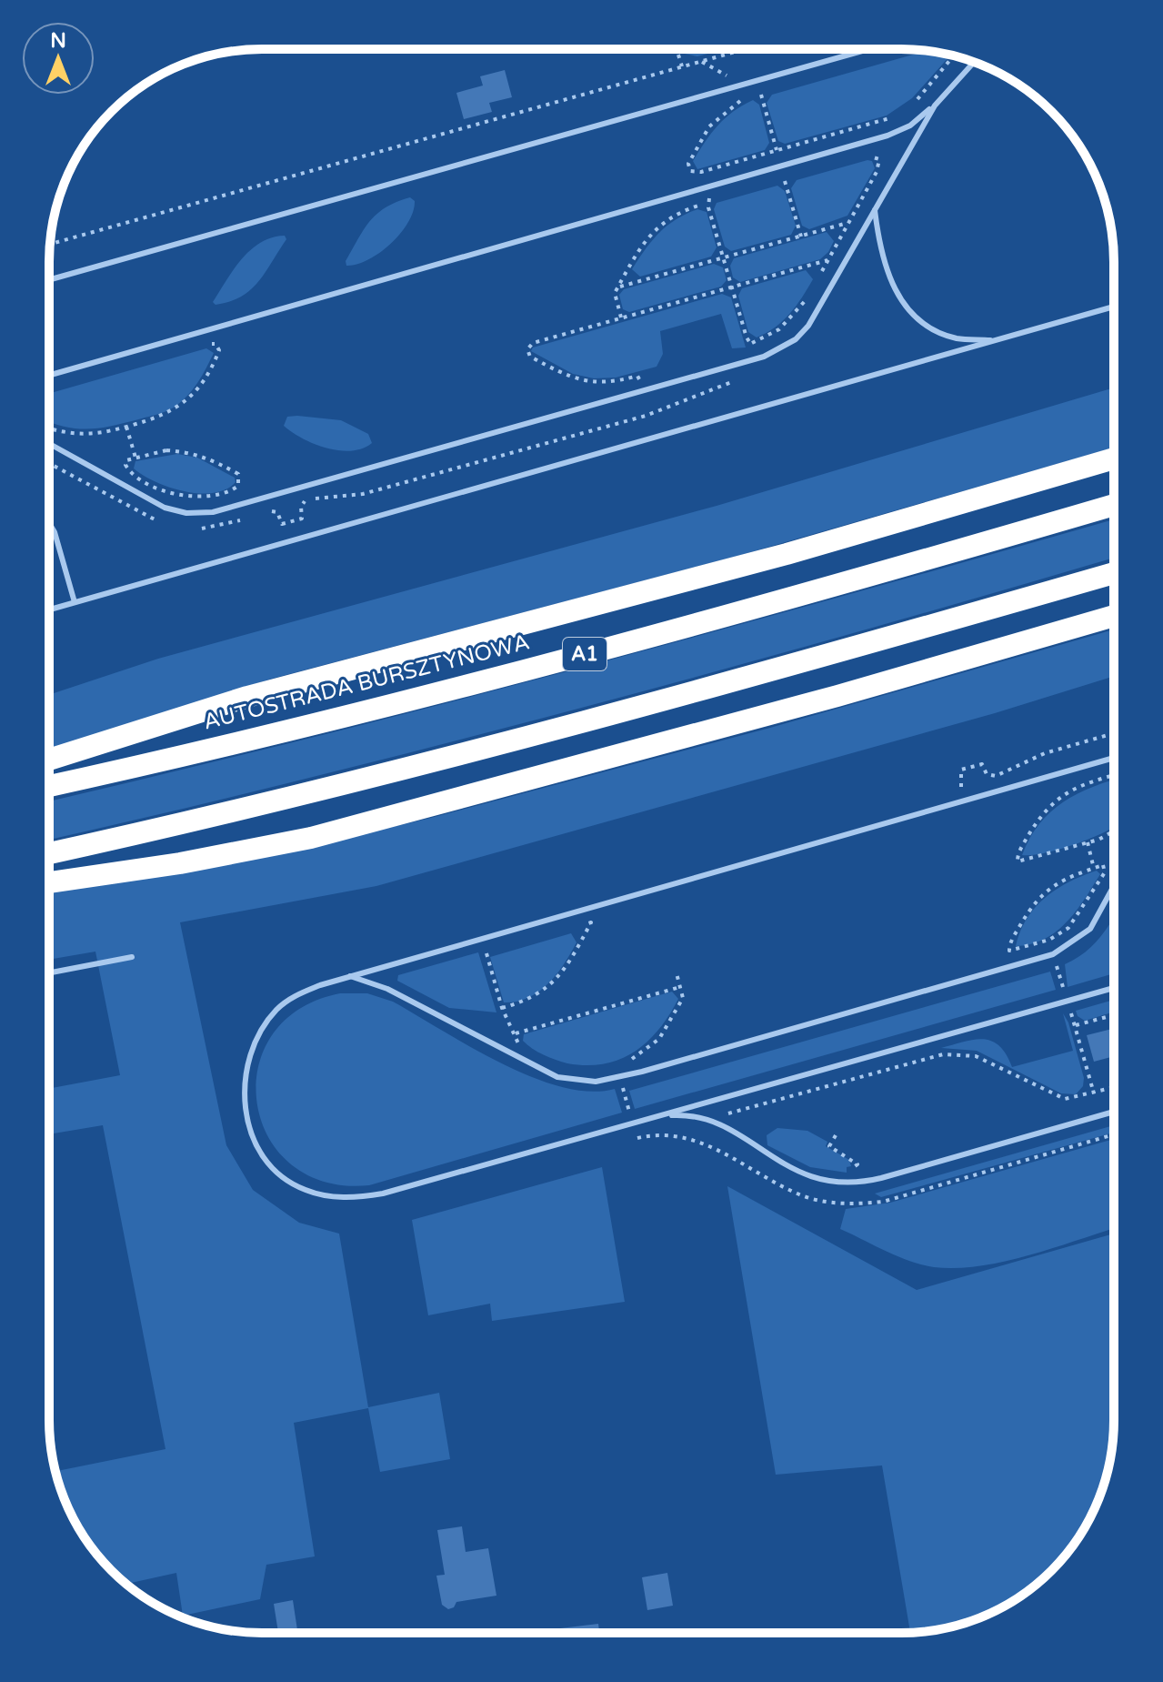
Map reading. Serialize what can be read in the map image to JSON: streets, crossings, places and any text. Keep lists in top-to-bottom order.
{
  "streets": {
    "highway": ["A1", "AUTOSTRADA BURSZTYNOWA"]
  },
  "north": "top"
}
